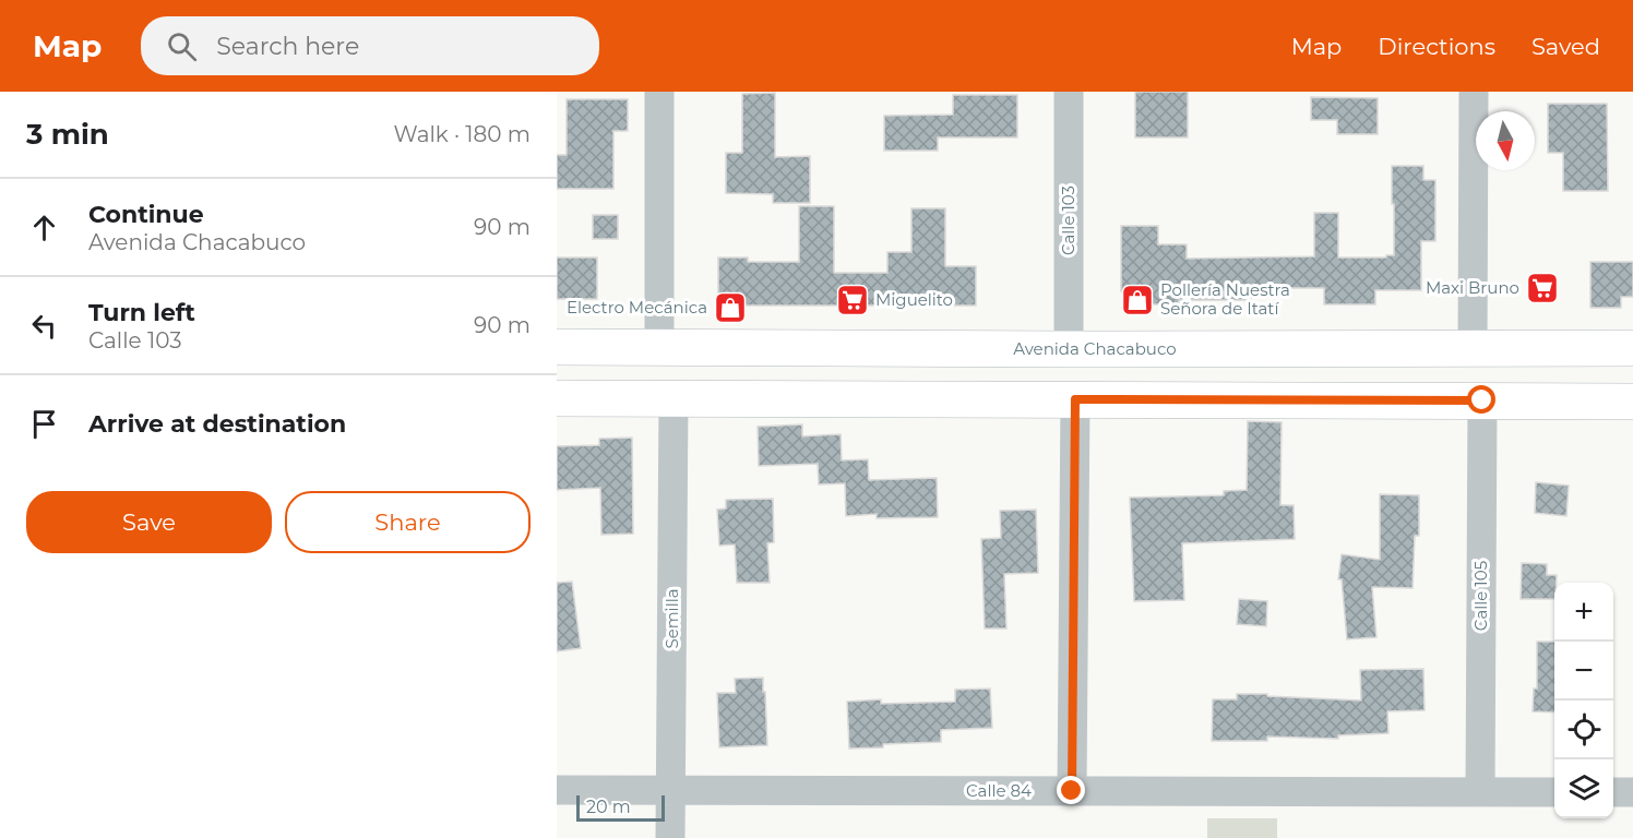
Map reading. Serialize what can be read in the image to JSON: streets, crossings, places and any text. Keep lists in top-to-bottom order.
{
  "streets": {
    "main road": ["Avenida Chacabuco"],
    "street": [
      "Calle 103",
      "Calle 105",
      "Semilla",
      "Calle 84"
    ]
  },
  "crossings": [
    ["Calle 103", "Avenida Chacabuco"],
    ["Calle 105", "Calle 84"],
    ["Semilla", "Calle 84"]
  ],
  "places": {
    "supermarket": ["Maxi Bruno", "Miguelito"],
    "shop": ["Pollería Nuestra Señora de Itatí", "Electro Mecánica"]
  },
  "scale_bar": "20 m",
  "north": "bottom",
  "page": {
    "header": "Map",
    "search": "Search here",
    "nav": ["Map", "Directions", "Saved"],
    "heading": ["3 min", "Walk · 180 m"],
    "list": [
      ["Continue", "Avenida Chacabuco", "90 m"],
      ["Turn left", "Calle 103", "90 m"],
      "Arrive at destination"
    ],
    "buttons": ["Save", "Share"],
    "map_buttons": ["+", "−"],
    "scale": "20 m"
  }
}
